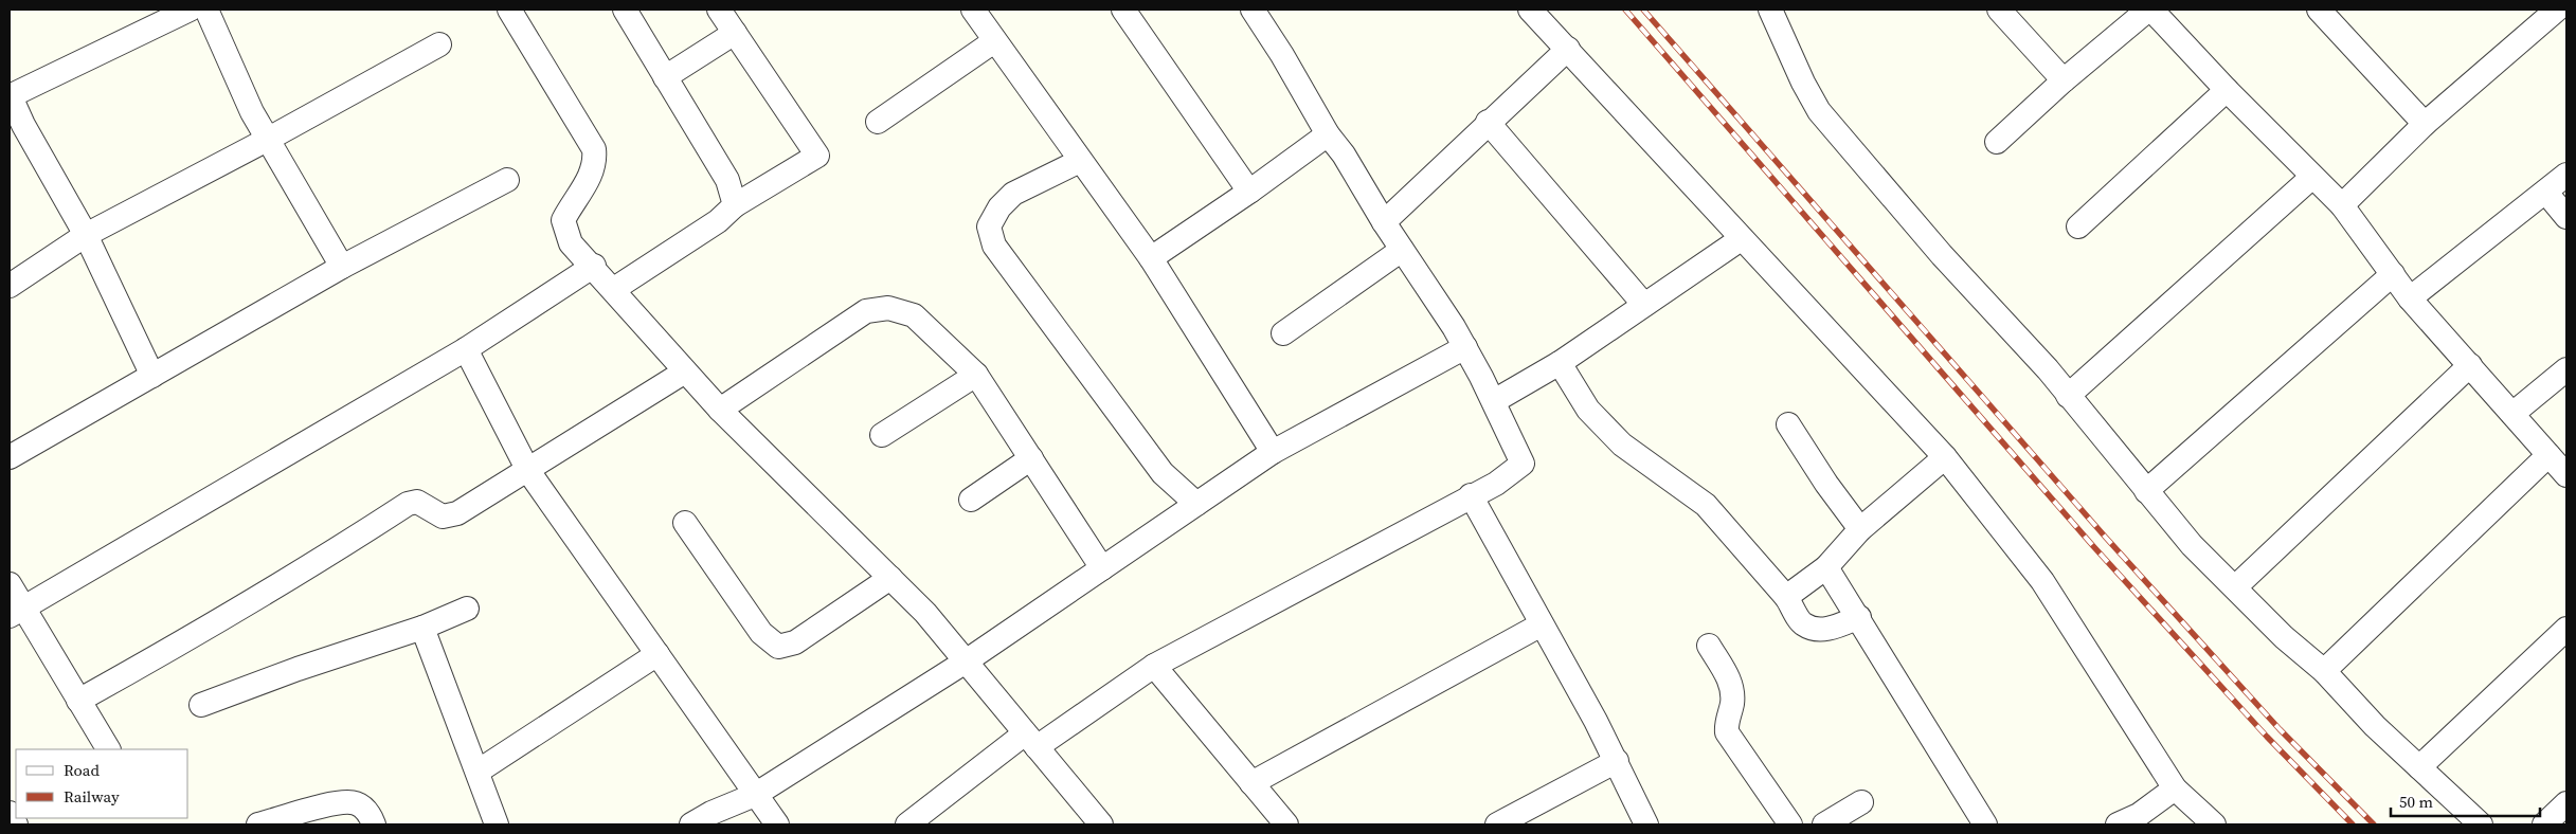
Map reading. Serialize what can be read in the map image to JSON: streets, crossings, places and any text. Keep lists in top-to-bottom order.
{
  "legend": ["Road", "Railway"],
  "scale_bar": "50 m"
}
